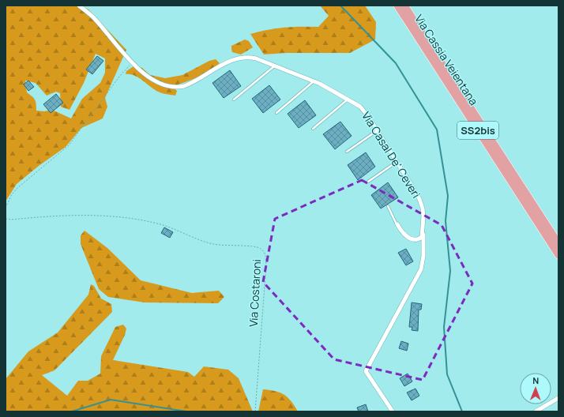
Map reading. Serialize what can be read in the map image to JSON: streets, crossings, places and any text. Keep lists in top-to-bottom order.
{
  "streets": {
    "highway": ["Via Cassia Veientana", "SS2bis"],
    "street": ["Via Casal De' Ceveri"],
    "path": ["Via Costaroni"]
  },
  "north": "top"
}
